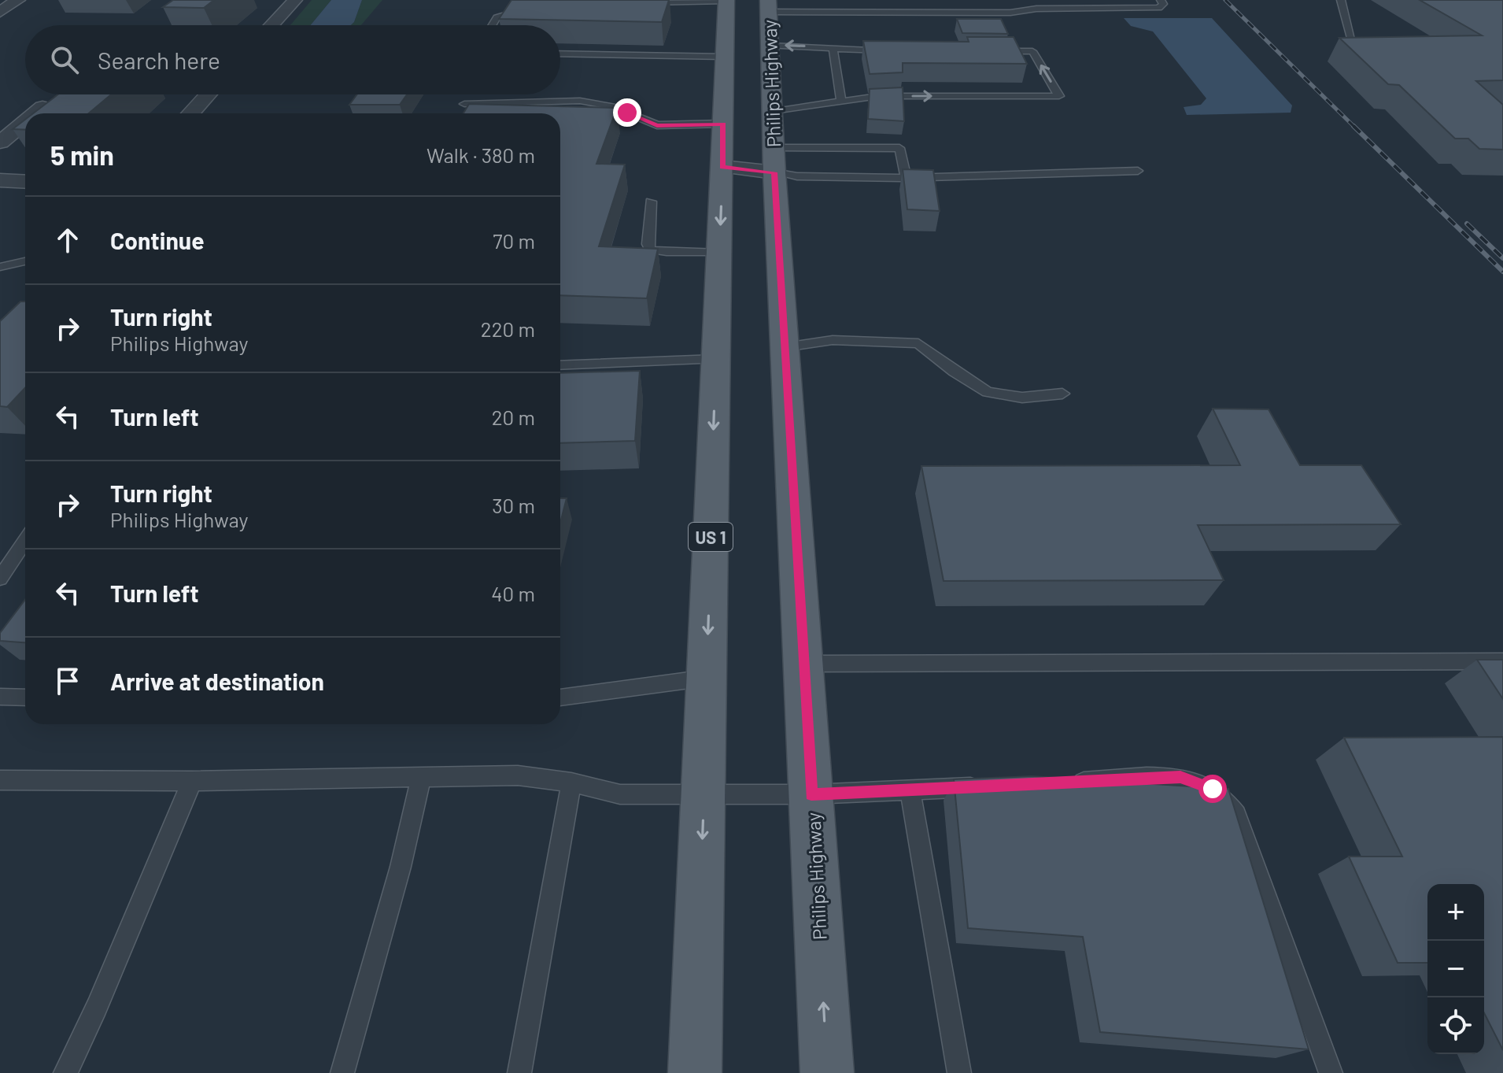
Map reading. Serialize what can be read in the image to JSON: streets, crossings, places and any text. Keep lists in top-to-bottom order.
{
  "streets": {
    "main road": ["Philips Highway", "US 1"]
  },
  "page": {
    "search": "Search here",
    "heading": ["5 min", "Walk · 380 m"],
    "list": [
      ["Continue", "70 m"],
      ["Turn right", "Philips Highway", "220 m"],
      ["Turn left", "20 m"],
      ["Turn right", "Philips Highway", "30 m"],
      ["Turn left", "40 m"],
      "Arrive at destination"
    ],
    "map_buttons": ["+", "−"]
  }
}
